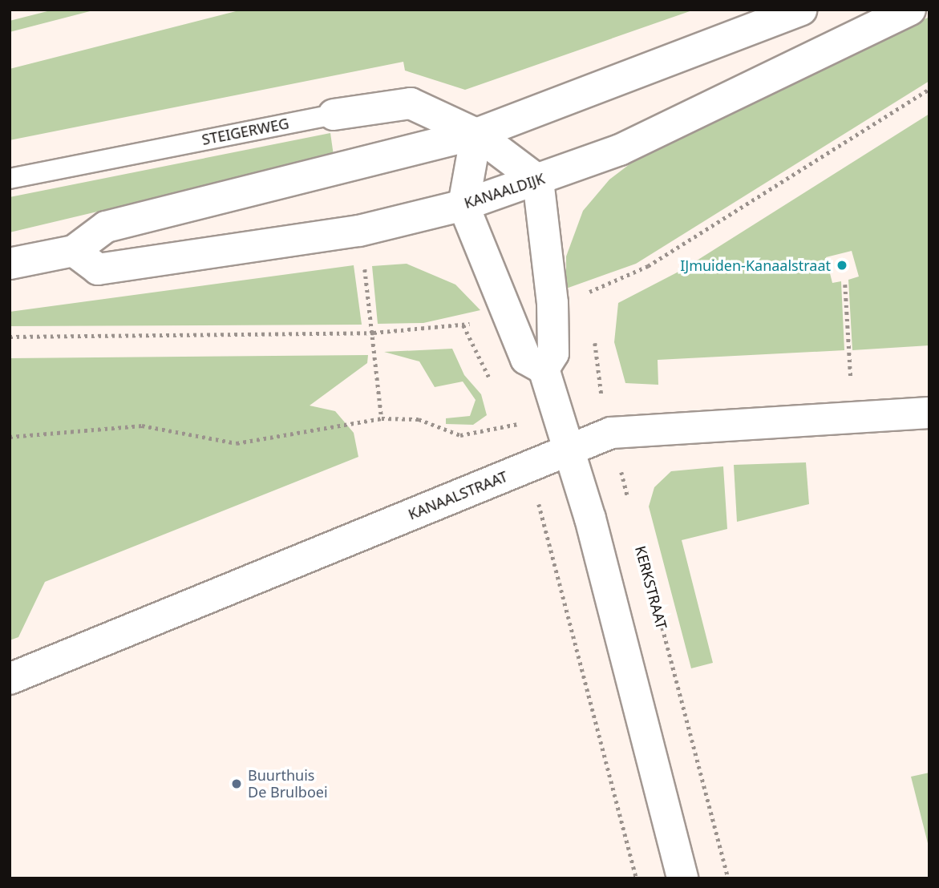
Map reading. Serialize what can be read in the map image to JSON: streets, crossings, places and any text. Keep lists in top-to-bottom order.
{
  "streets": {
    "street": ["STEIGERWEG", "KANAALDIJK", "KANAALSTRAAT"],
    "path": ["KERKSTRAAT"]
  },
  "places": ["IJmuiden-Kanaalstraat", "Buurthuis De Brulboei"]
}
